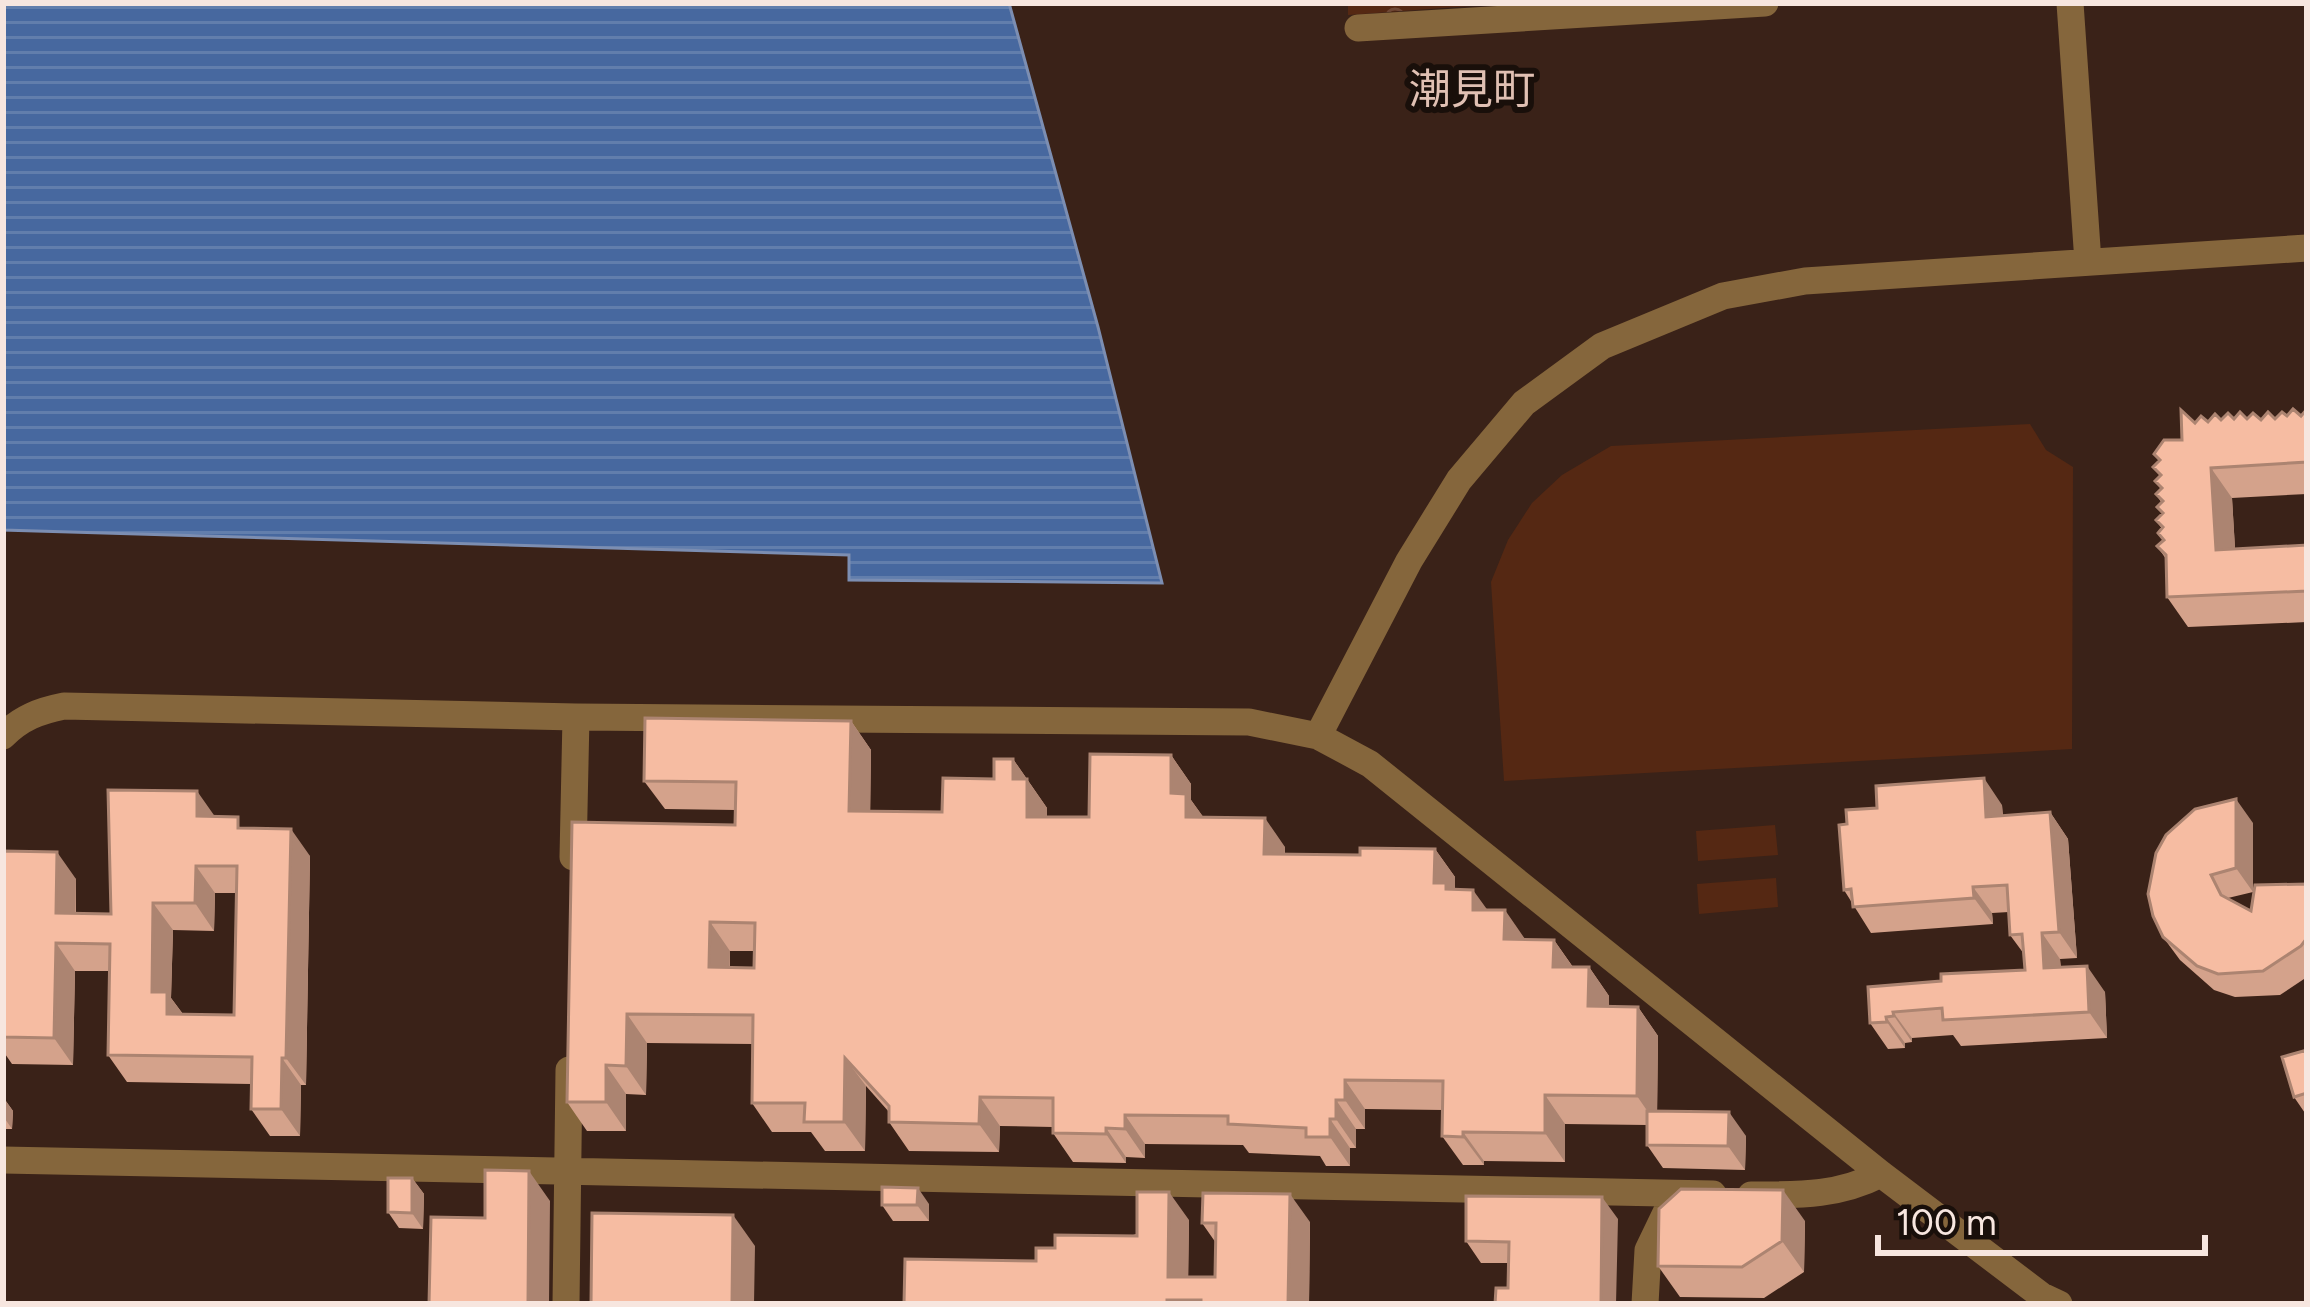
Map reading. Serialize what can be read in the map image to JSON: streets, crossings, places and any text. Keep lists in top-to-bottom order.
{
  "districts": ["潮見町"],
  "scale_bar": "100 m"
}
